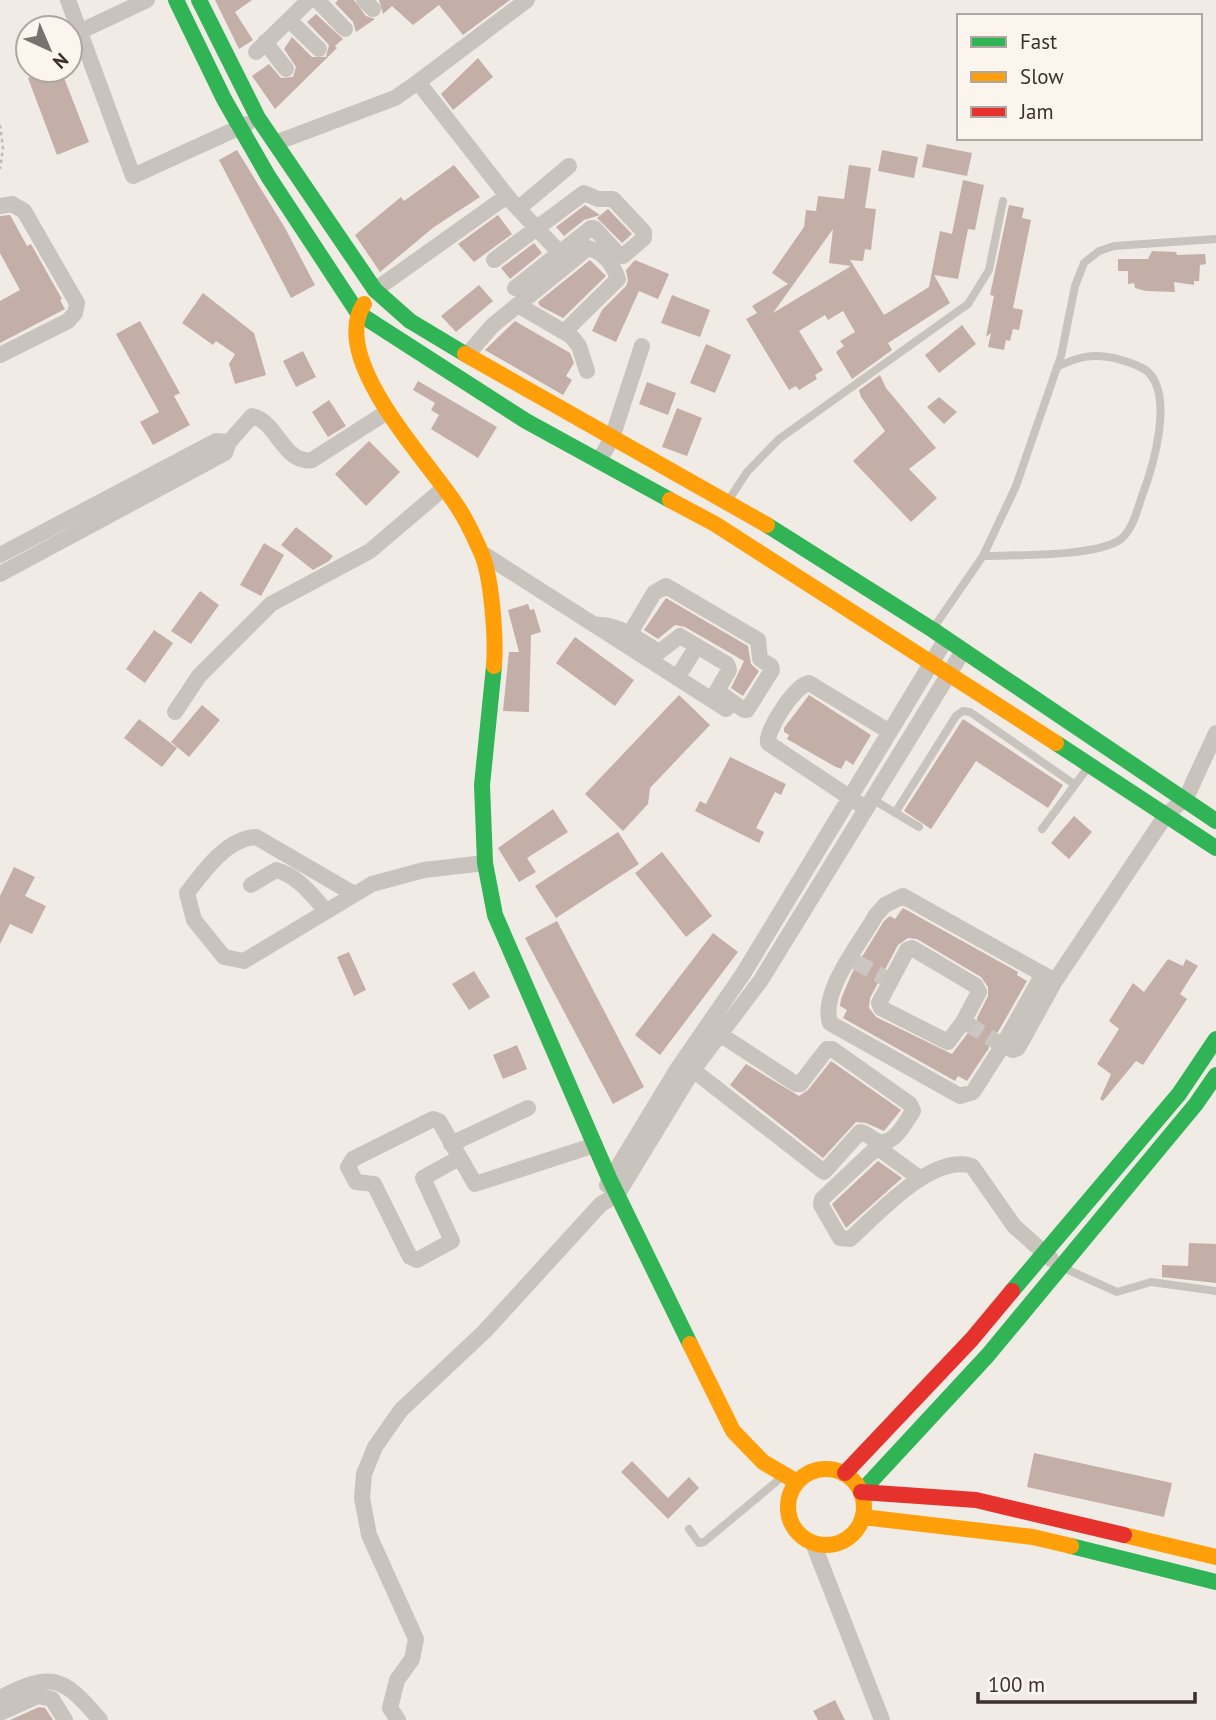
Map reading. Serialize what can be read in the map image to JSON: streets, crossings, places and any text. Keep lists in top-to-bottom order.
{
  "legend": ["Fast", "Slow", "Jam"],
  "scale_bar": "100 m",
  "north": "bottom right"
}
